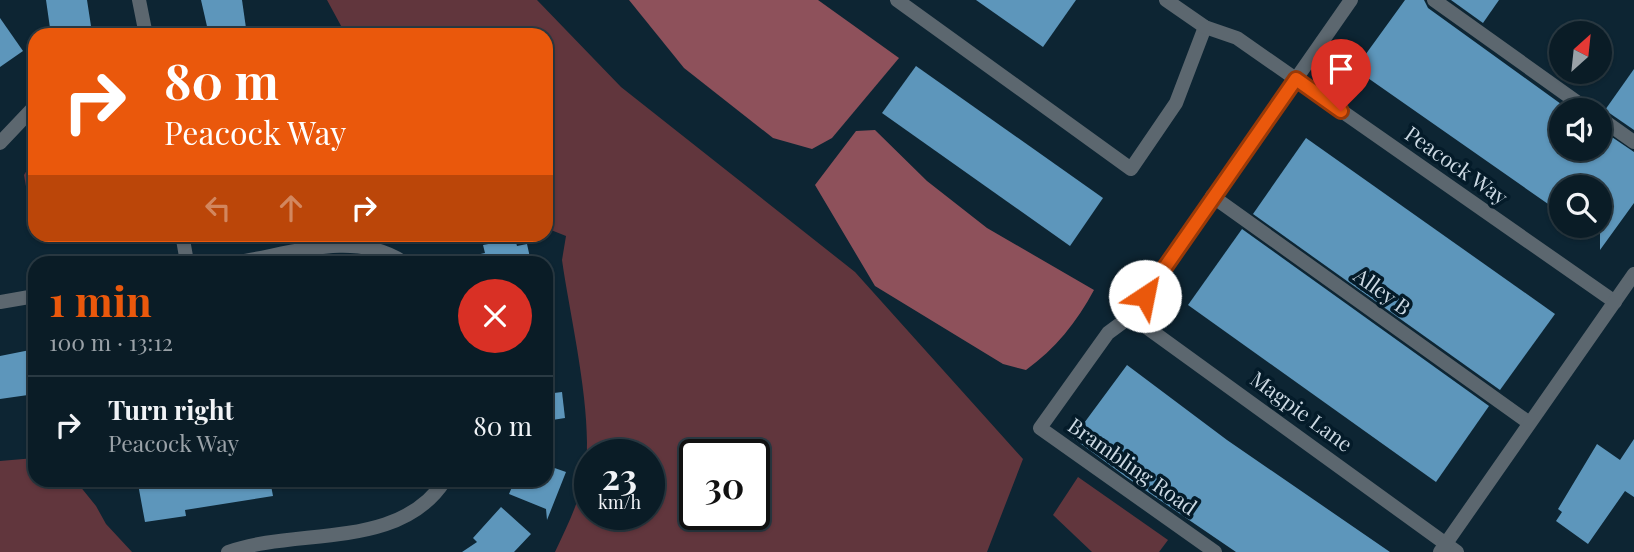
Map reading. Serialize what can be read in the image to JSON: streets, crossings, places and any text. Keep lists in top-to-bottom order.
{
  "streets": {
    "street": [
      "Peacock Way",
      "Alley B",
      "Magpie Lane",
      "Brambling Road"
    ]
  },
  "crossings": [
    ["Magpie Lane", "Brambling Road"]
  ],
  "north": "top right",
  "page": {
    "turn": ["80 m", "Peacock Way"],
    "heading": ["1 min", "100 m · 13:12"],
    "list": [
      {
        "name": "Turn right",
        "note": "Peacock Way",
        "value": "80 m"
      }
    ],
    "speed": "23 km/h",
    "limit": "30"
  }
}
